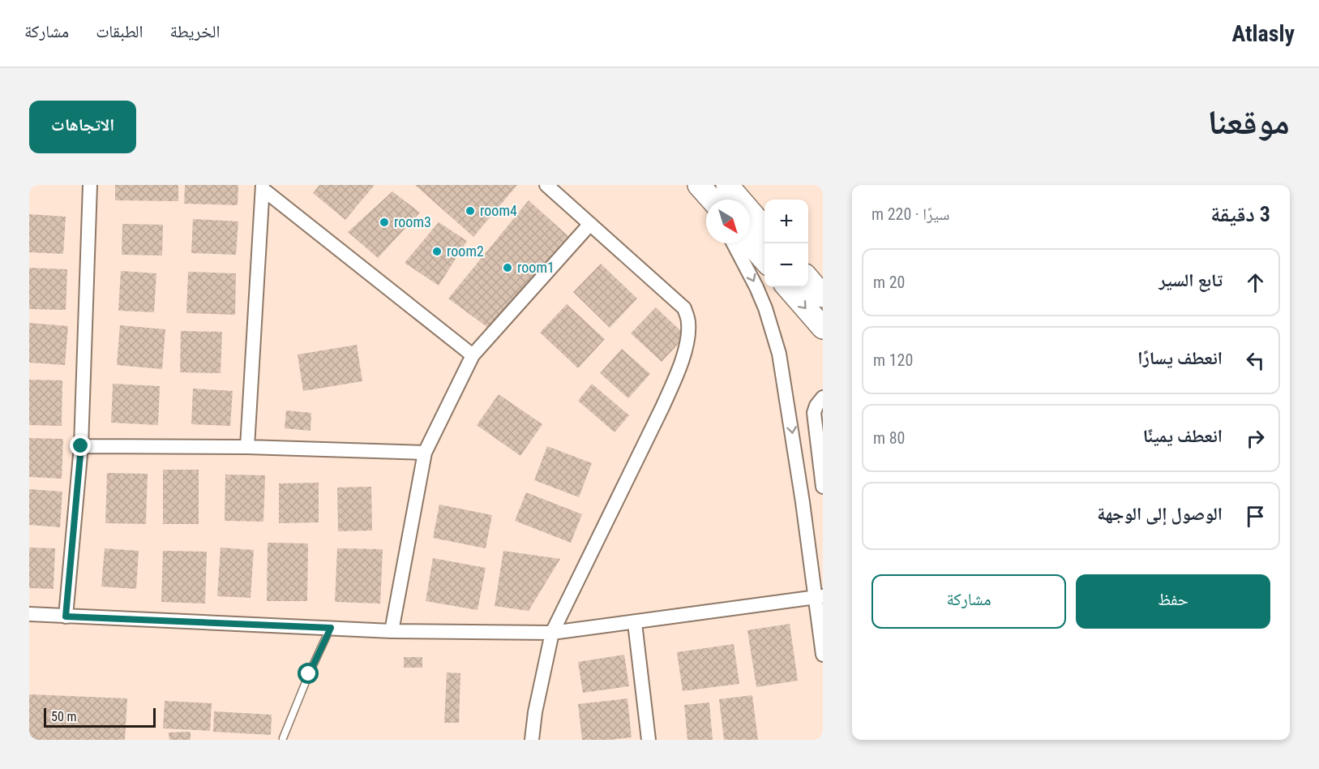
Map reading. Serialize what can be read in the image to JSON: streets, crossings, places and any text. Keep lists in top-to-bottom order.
{
  "places": [
    "room4",
    "room3",
    "room2",
    "room1"
  ],
  "scale_bar": "50 m",
  "north": "bottom right",
  "page": {
    "header": "Atlasly",
    "nav": ["الخريطة", "الطبقات", "مشاركة"],
    "title": "موقعنا",
    "buttons": [
      "الاتجاهات",
      ["حفظ", "مشاركة"]
    ],
    "heading": ["3 دقيقة", "سيرًا · 220 m"],
    "map_buttons": ["+", "−"],
    "list": [
      ["تابع السير", "20 m"],
      ["انعطف يسارًا", "120 m"],
      ["انعطف يمينًا", "80 m"],
      "الوصول إلى الوجهة"
    ],
    "scale": "50 m"
  }
}
